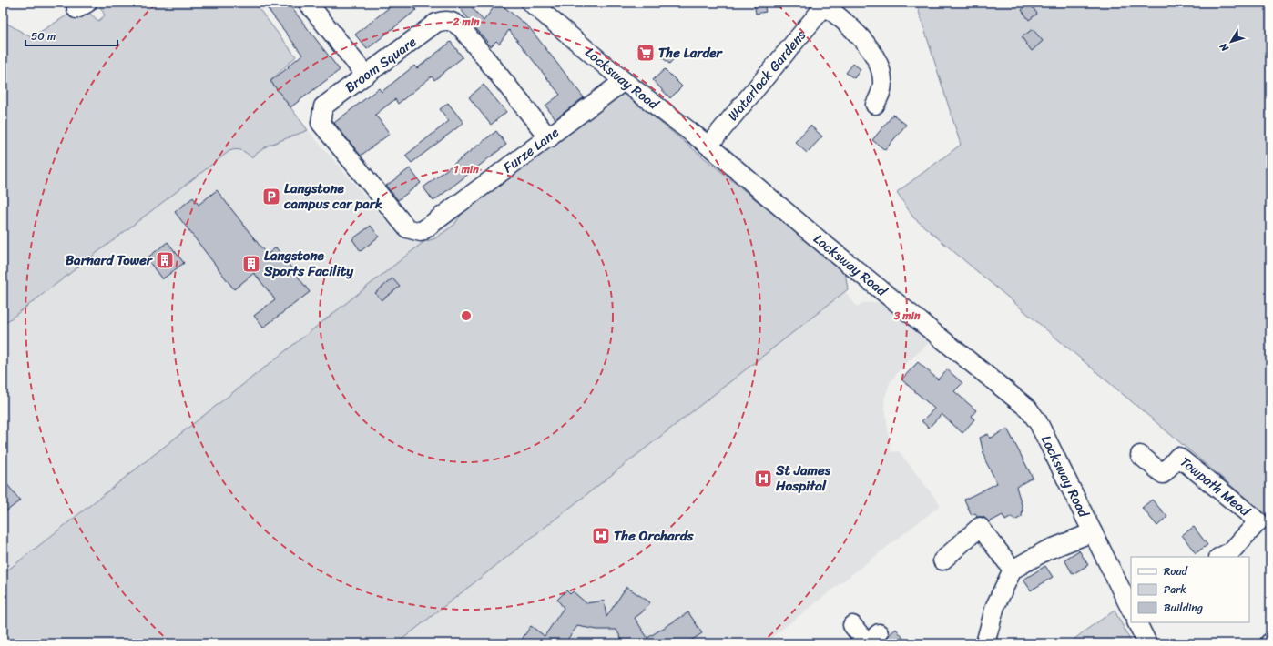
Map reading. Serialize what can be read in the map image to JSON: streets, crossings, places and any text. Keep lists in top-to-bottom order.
{
  "streets": {
    "street": [
      "Broom Square",
      "Waterlock Gardens",
      "Locksway Road",
      "Furze Lane",
      "Towpath Mead"
    ]
  },
  "crossings": [
    ["Broom Square", "Furze Lane"],
    ["Waterlock Gardens", "Locksway Road"],
    ["Locksway Road", "Furze Lane"]
  ],
  "places": {
    "supermarket": ["The Larder"],
    "parking": ["Langstone campus car park"],
    "building": ["Barnard Tower", "Langstone Sports Facility"],
    "hospital": ["St James Hospital", "The Orchards"]
  },
  "legend": ["Road", "Park", "Building"],
  "scale_bar": "50 m",
  "north": "bottom left",
  "rings": ["2 min", "1 min", "3 min"]
}
